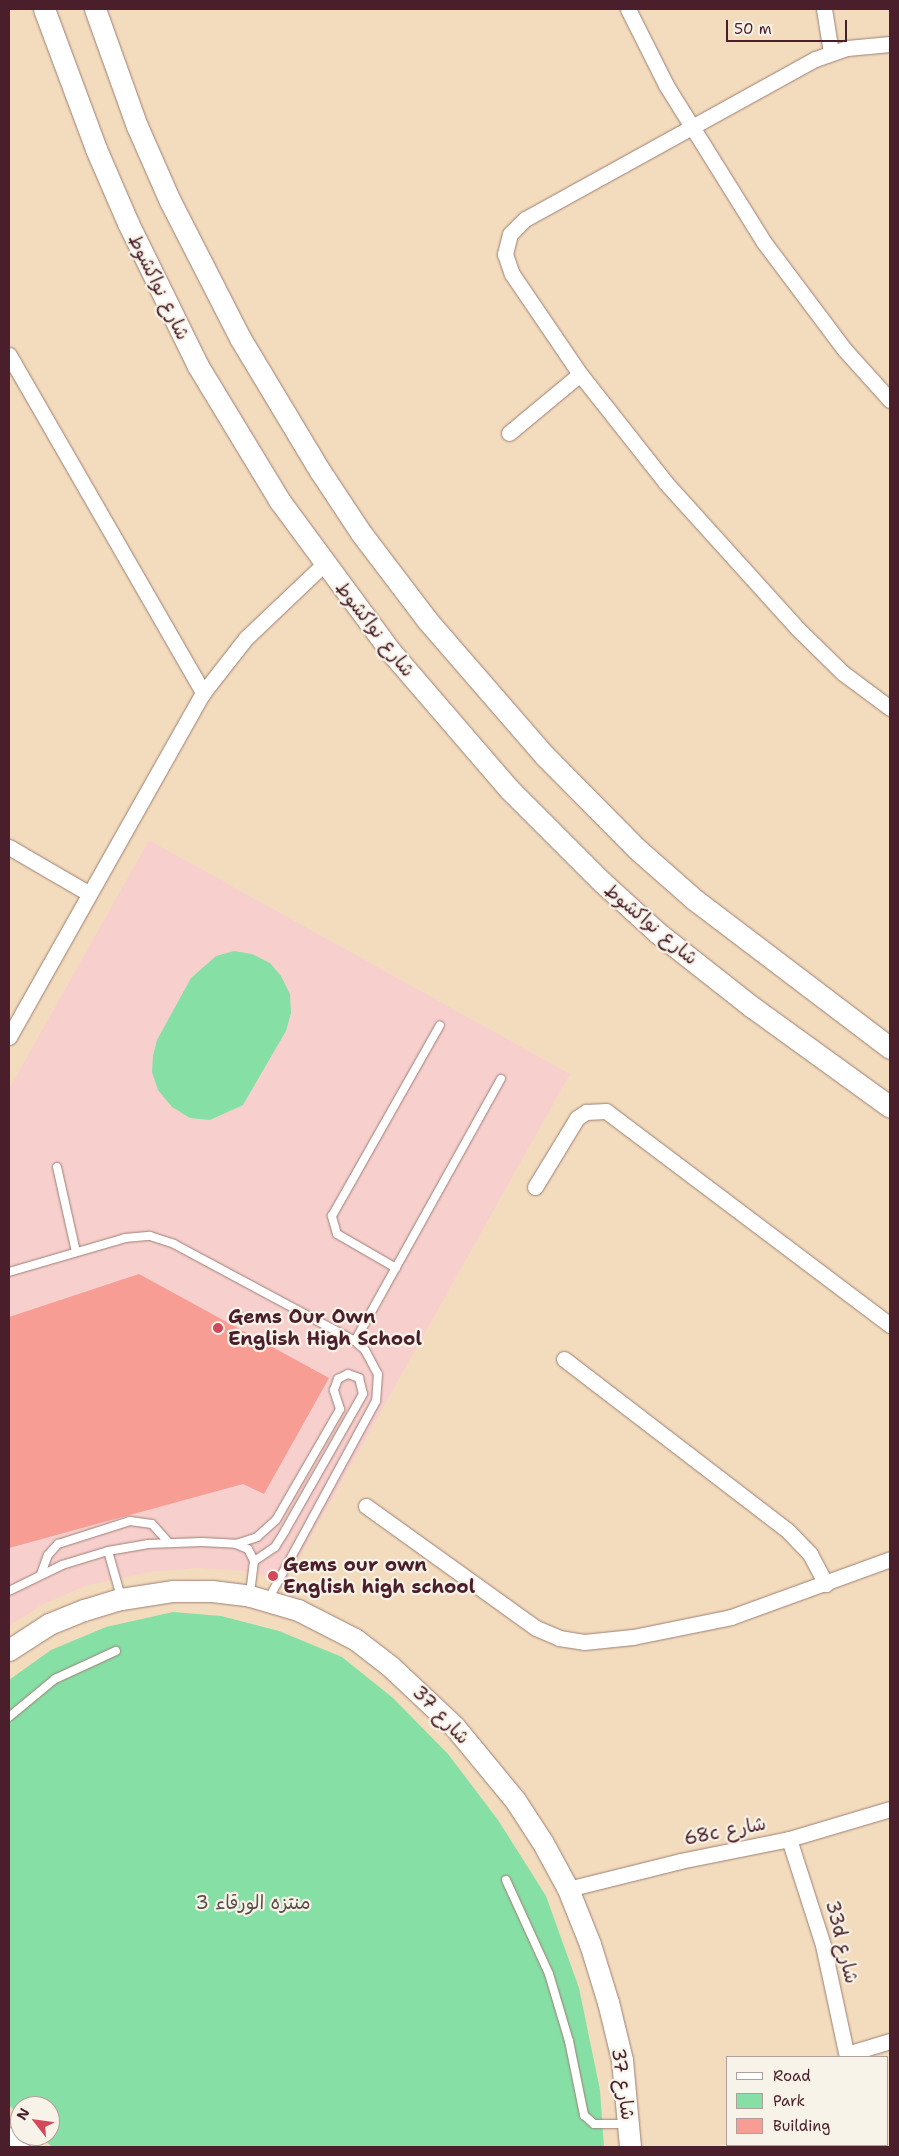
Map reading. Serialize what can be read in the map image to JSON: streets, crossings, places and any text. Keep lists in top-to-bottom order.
{
  "streets": {
    "street": [
      "شارع نواكشوط",
      "شارع 37",
      "68c شارع",
      "33d شارع"
    ]
  },
  "crossings": [
    ["شارع 37", "68c شارع"],
    ["68c شارع", "33d شارع"]
  ],
  "parks": ["منتزه الورقاء 3"],
  "places": ["Gems Our Own English High School", "Gems our own English high school"],
  "legend": ["Road", "Park", "Building"],
  "scale_bar": "50 m",
  "north": "top left"
}
